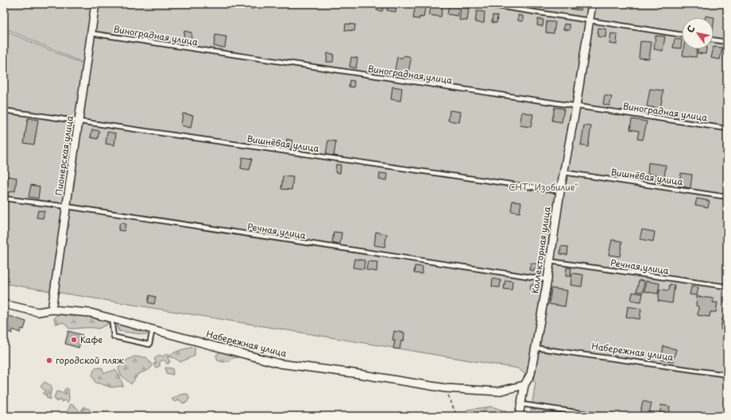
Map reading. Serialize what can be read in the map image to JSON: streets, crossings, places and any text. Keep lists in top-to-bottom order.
{
  "streets": {
    "street": ["Пионерская улица", "Коллекторная улица", "Набережная улица"],
    "lane": ["Виноградная улица", "Вишнёвая улица", "Речная улица"]
  },
  "crossings": [
    ["Виноградная улица", "Пионерская улица"],
    ["Виноградная улица", "Коллекторная улица"],
    ["Вишнёвая улица", "Пионерская улица"],
    ["Вишнёвая улица", "Коллекторная улица"],
    ["Пионерская улица", "Речная улица"],
    ["Пионерская улица", "Набережная улица"],
    ["Речная улица", "Коллекторная улица"],
    ["Коллекторная улица", "Набережная улица"]
  ],
  "parks": ["СНТ \"Изобилие\""],
  "places": ["Кафе", "городской пляж"],
  "north": "top left"
}
